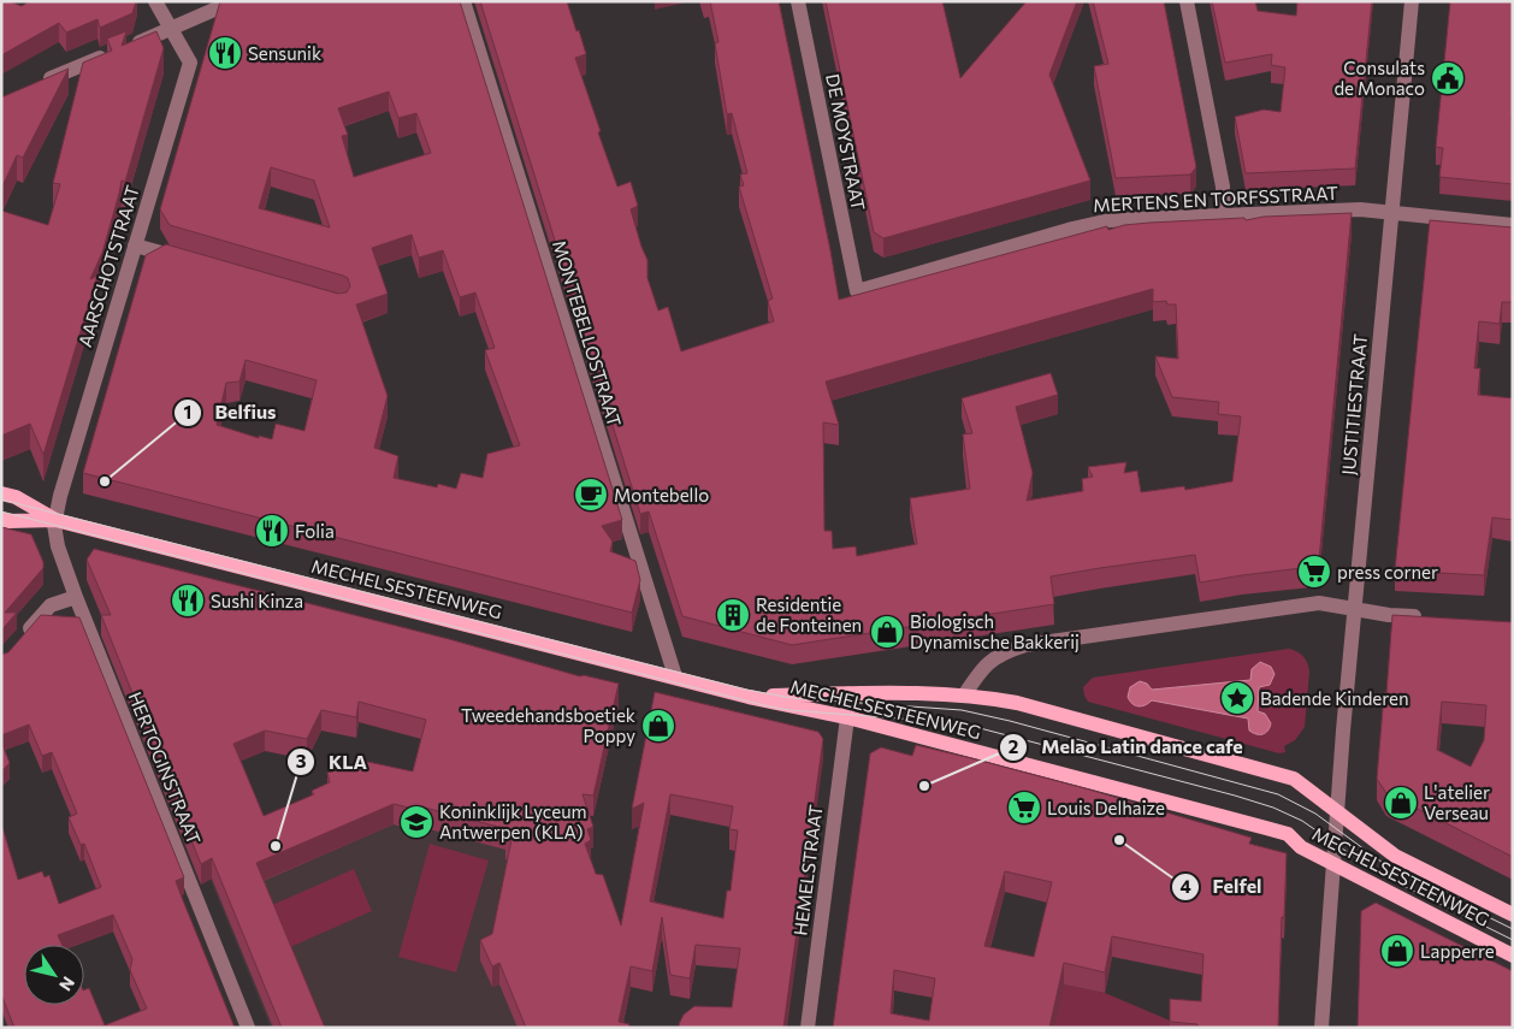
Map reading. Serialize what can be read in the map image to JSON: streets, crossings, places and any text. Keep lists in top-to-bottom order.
{
  "streets": {
    "main road": ["MECHELSESTEENWEG"],
    "street": [
      "DE MOYSTRAAT",
      "MERTENS EN TORFSSTRAAT",
      "AARSCHOTSTRAAT",
      "MONTEBELLOSTRAAT",
      "JUSTITIESTRAAT",
      "HERTOGINSTRAAT",
      "HEMELSTRAAT"
    ]
  },
  "crossings": [
    ["DE MOYSTRAAT", "MERTENS EN TORFSSTRAAT"],
    ["MERTENS EN TORFSSTRAAT", "JUSTITIESTRAAT"],
    ["AARSCHOTSTRAAT", "MECHELSESTEENWEG"],
    ["AARSCHOTSTRAAT", "HERTOGINSTRAAT"],
    ["MONTEBELLOSTRAAT", "MECHELSESTEENWEG"],
    ["JUSTITIESTRAAT", "MECHELSESTEENWEG"],
    ["MECHELSESTEENWEG", "HERTOGINSTRAAT"],
    ["MECHELSESTEENWEG", "HEMELSTRAAT"]
  ],
  "places": {
    "restaurant": ["Sensunik", "Folia", "Sushi Kinza"],
    "public building": ["Consulats de Monaco"],
    "other": [
      "Belfius",
      "Melao Latin dance cafe",
      "Felfel",
      "KLA"
    ],
    "cafe": ["Montebello"],
    "supermarket": ["press corner", "Louis Delhaize"],
    "building": ["Residentie de Fonteinen"],
    "shop": [
      "Biologisch Dynamische Bakkerij",
      "Tweedehandsboetiek Poppy",
      "L'atelier Verseau",
      "Lapperre"
    ],
    "place": ["Badende Kinderen"],
    "school or university": ["Koninklijk Lyceum Antwerpen (KLA)"]
  },
  "north": "bottom right"
}
